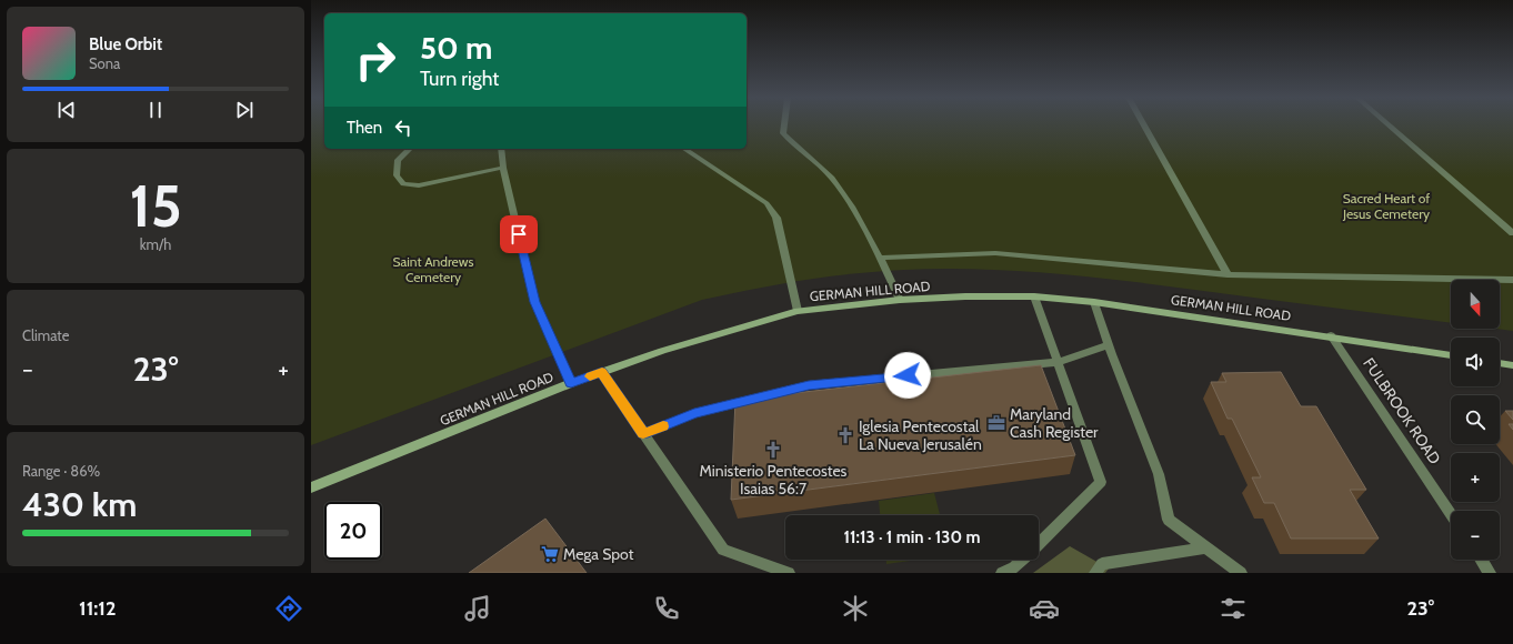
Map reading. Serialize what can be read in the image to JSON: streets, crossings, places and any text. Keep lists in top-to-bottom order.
{
  "streets": {
    "street": ["GERMAN HILL ROAD", "FULBROOK ROAD"]
  },
  "crossings": [
    ["GERMAN HILL ROAD", "FULBROOK ROAD"]
  ],
  "parks": ["Sacred Heart of Jesus Cemetery", "Saint Andrews Cemetery"],
  "places": {
    "office": ["Maryland Cash Register"],
    "church": ["Iglesia Pentecostal La Nueva Jerusalén", "Ministerio Pentecostes Isaias 56:7"],
    "supermarket": ["Mega Spot"]
  },
  "north": "bottom",
  "page": {
    "turn": ["50 m", "Turn right"],
    "song": ["Blue Orbit", "Sona"],
    "then": "Then",
    "tile": [
      ["15", "km/h"],
      "Climate",
      ["Range · 86%", "430 km"]
    ],
    "map_buttons": ["+", "−"],
    "heat": ["−", "23°", "+"],
    "limit": "20",
    "trip": "11:13 · 1 min · 130 m",
    "tabs": ["11:12", "23°"]
  }
}
